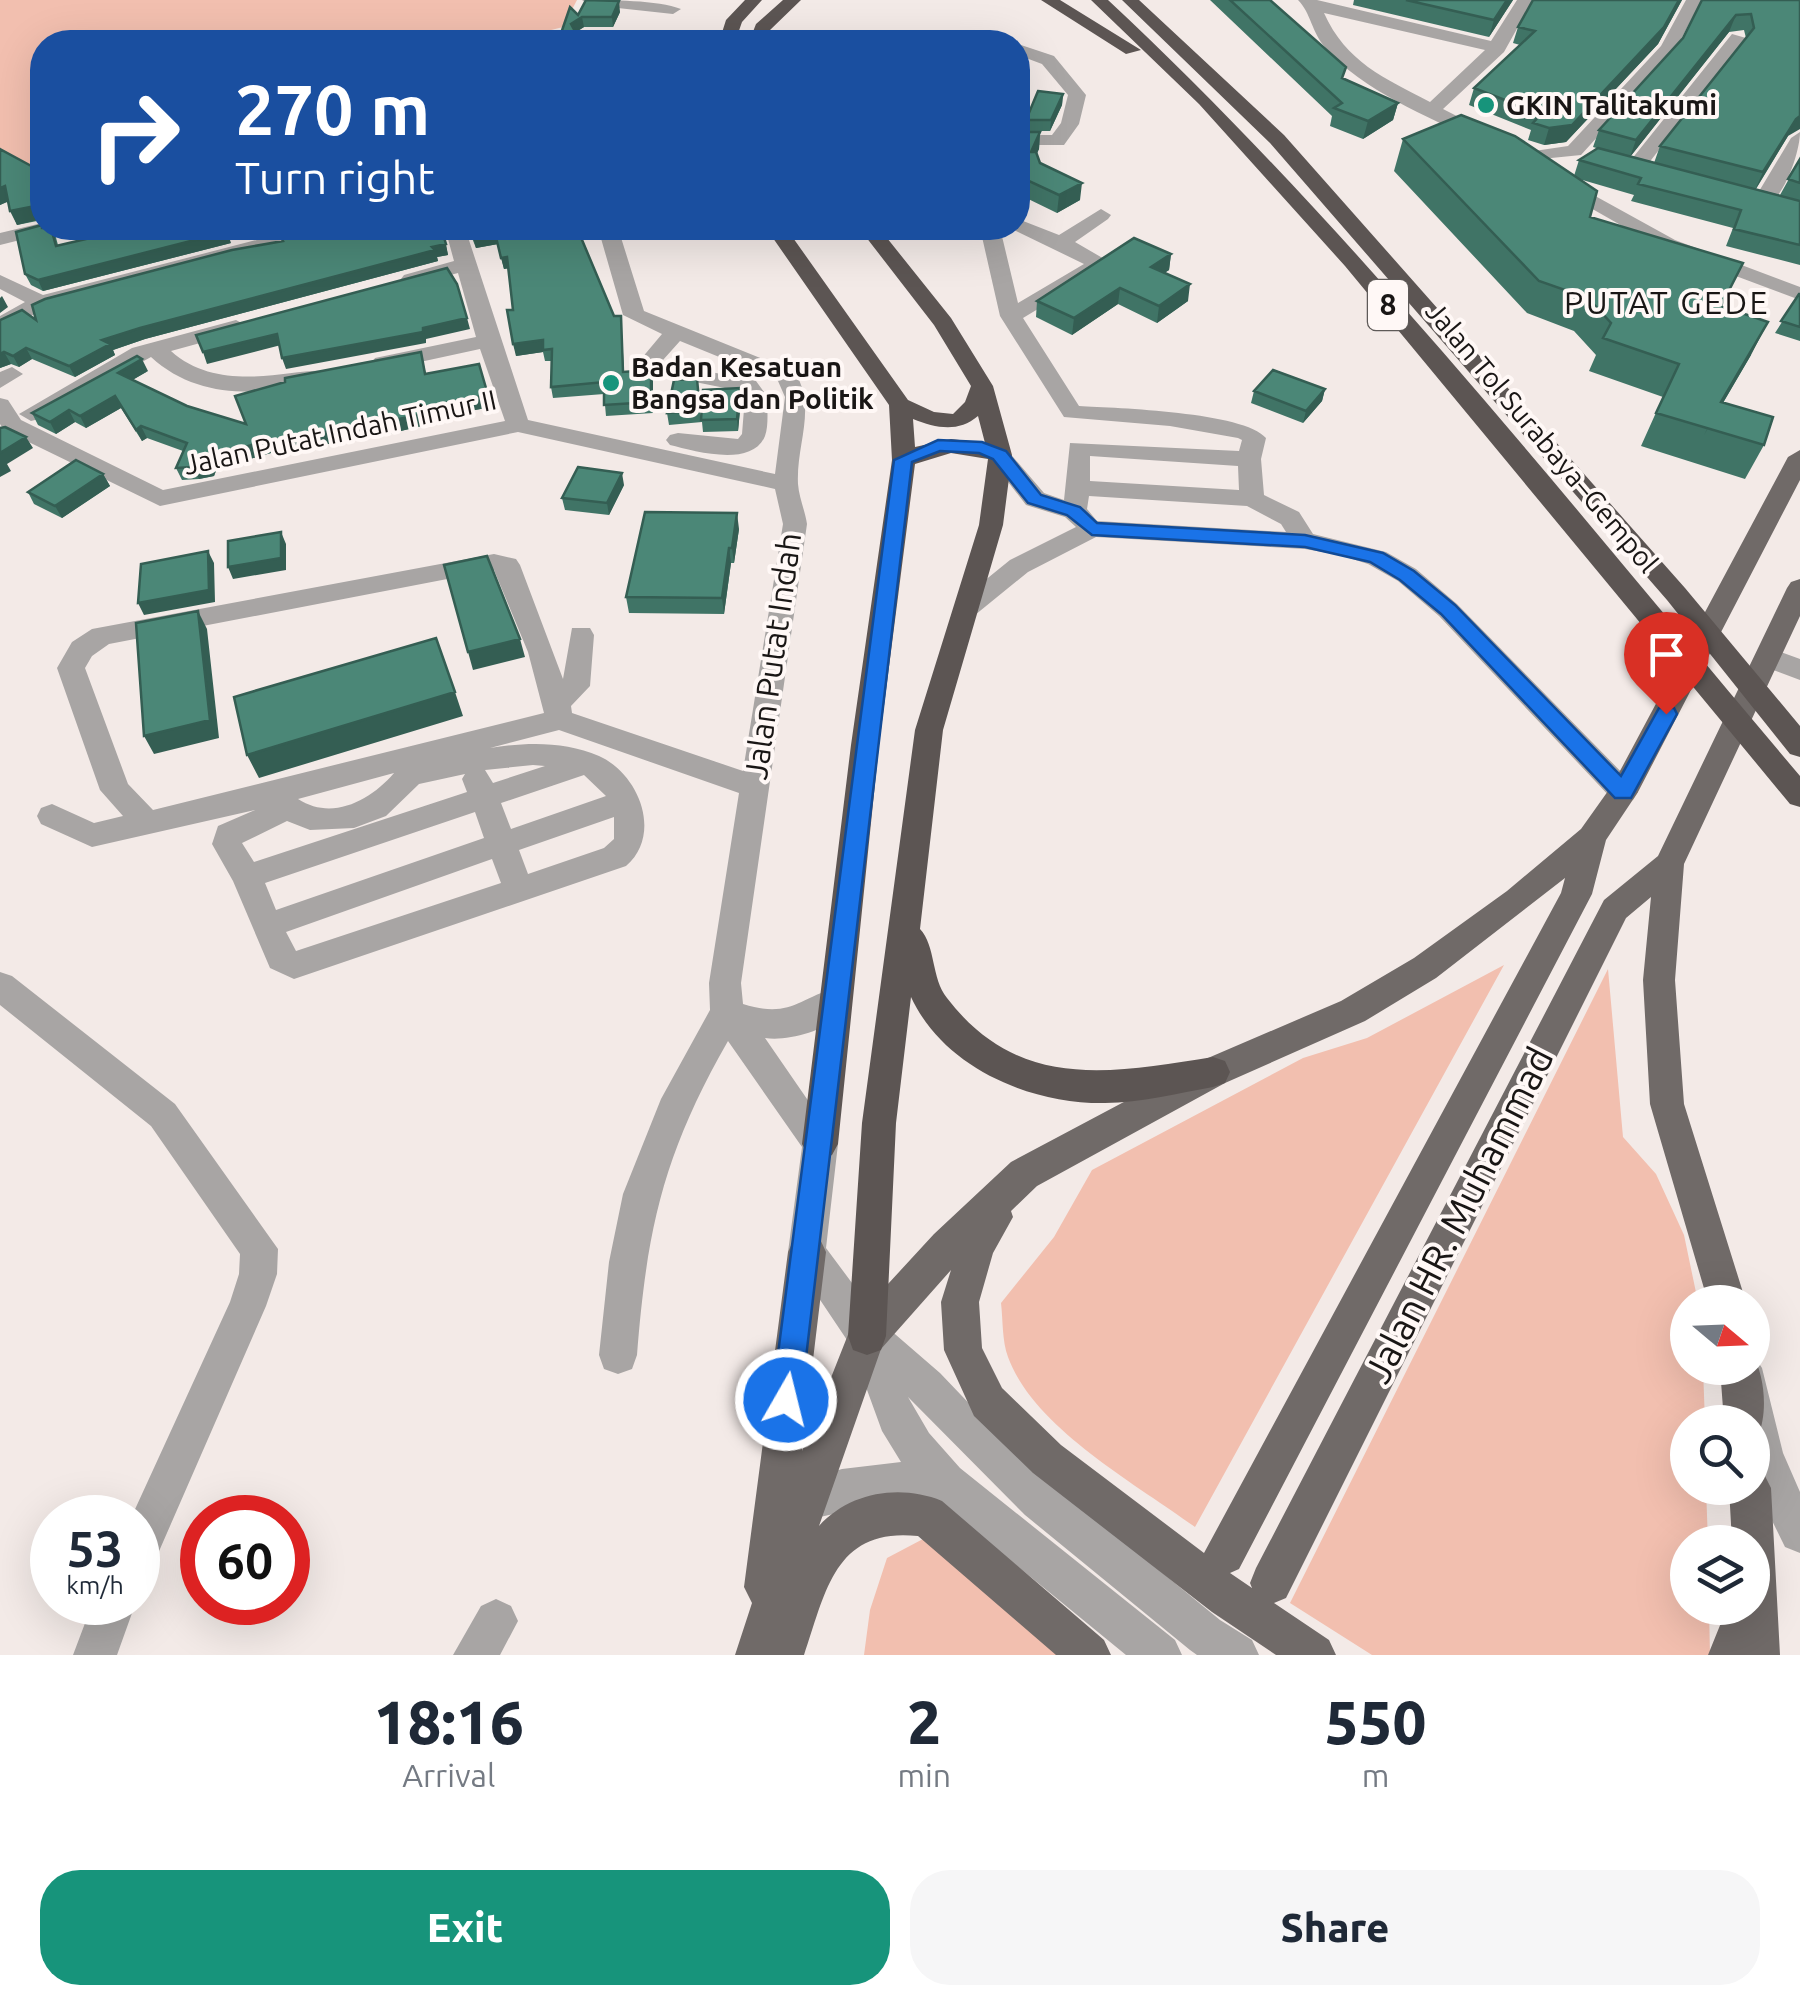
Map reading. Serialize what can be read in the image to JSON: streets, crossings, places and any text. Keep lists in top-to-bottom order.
{
  "streets": {
    "highway": ["8", "Jalan Tol Surabaya–Gempol"],
    "main road": ["Jalan HR. Muhammad"],
    "street": ["Jalan Putat Indah Timur II", "Jalan Putat Indah"]
  },
  "districts": ["PUTAT GEDE"],
  "places": ["GKIN Talitakumi", "Badan Kesatuan Bangsa dan Politik"],
  "north": "right",
  "page": {
    "turn": ["270 m", "Turn right"],
    "speed": "53 km/h",
    "limit": "60",
    "eta": [
      "18:16",
      "Arrival",
      "2",
      "min",
      "550",
      "m"
    ],
    "buttons": ["Exit", "Share"]
  }
}
